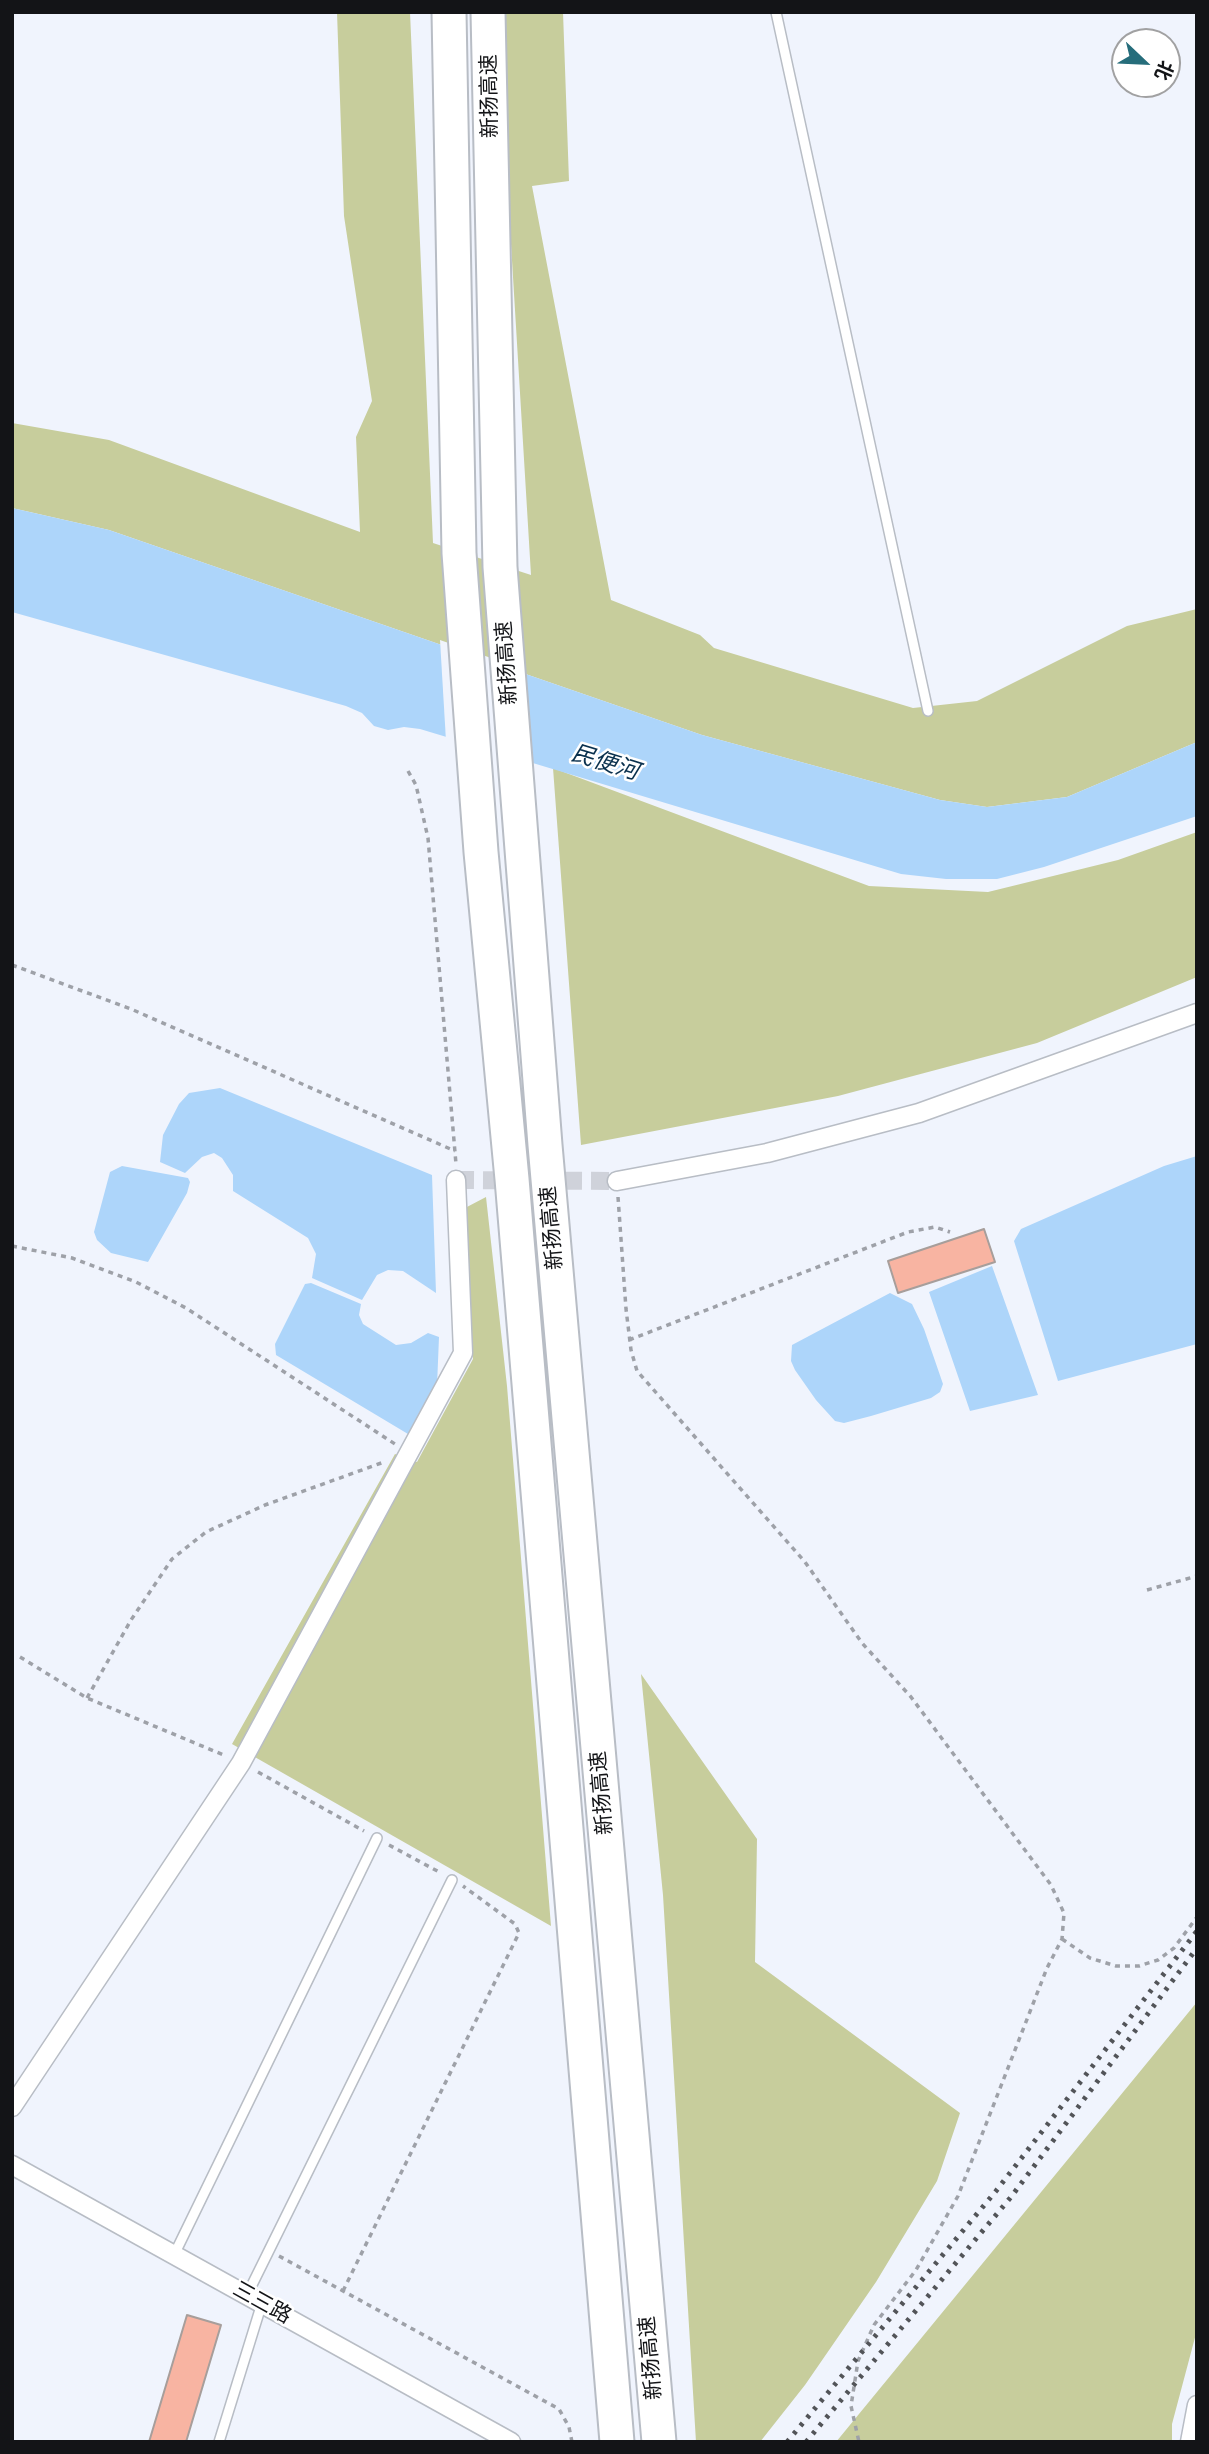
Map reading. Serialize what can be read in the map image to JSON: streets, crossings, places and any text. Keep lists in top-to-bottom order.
{
  "streets": {
    "highway": ["新扬高速"],
    "street": ["三三路"]
  },
  "water": ["民便河"],
  "north": "bottom right"
}
